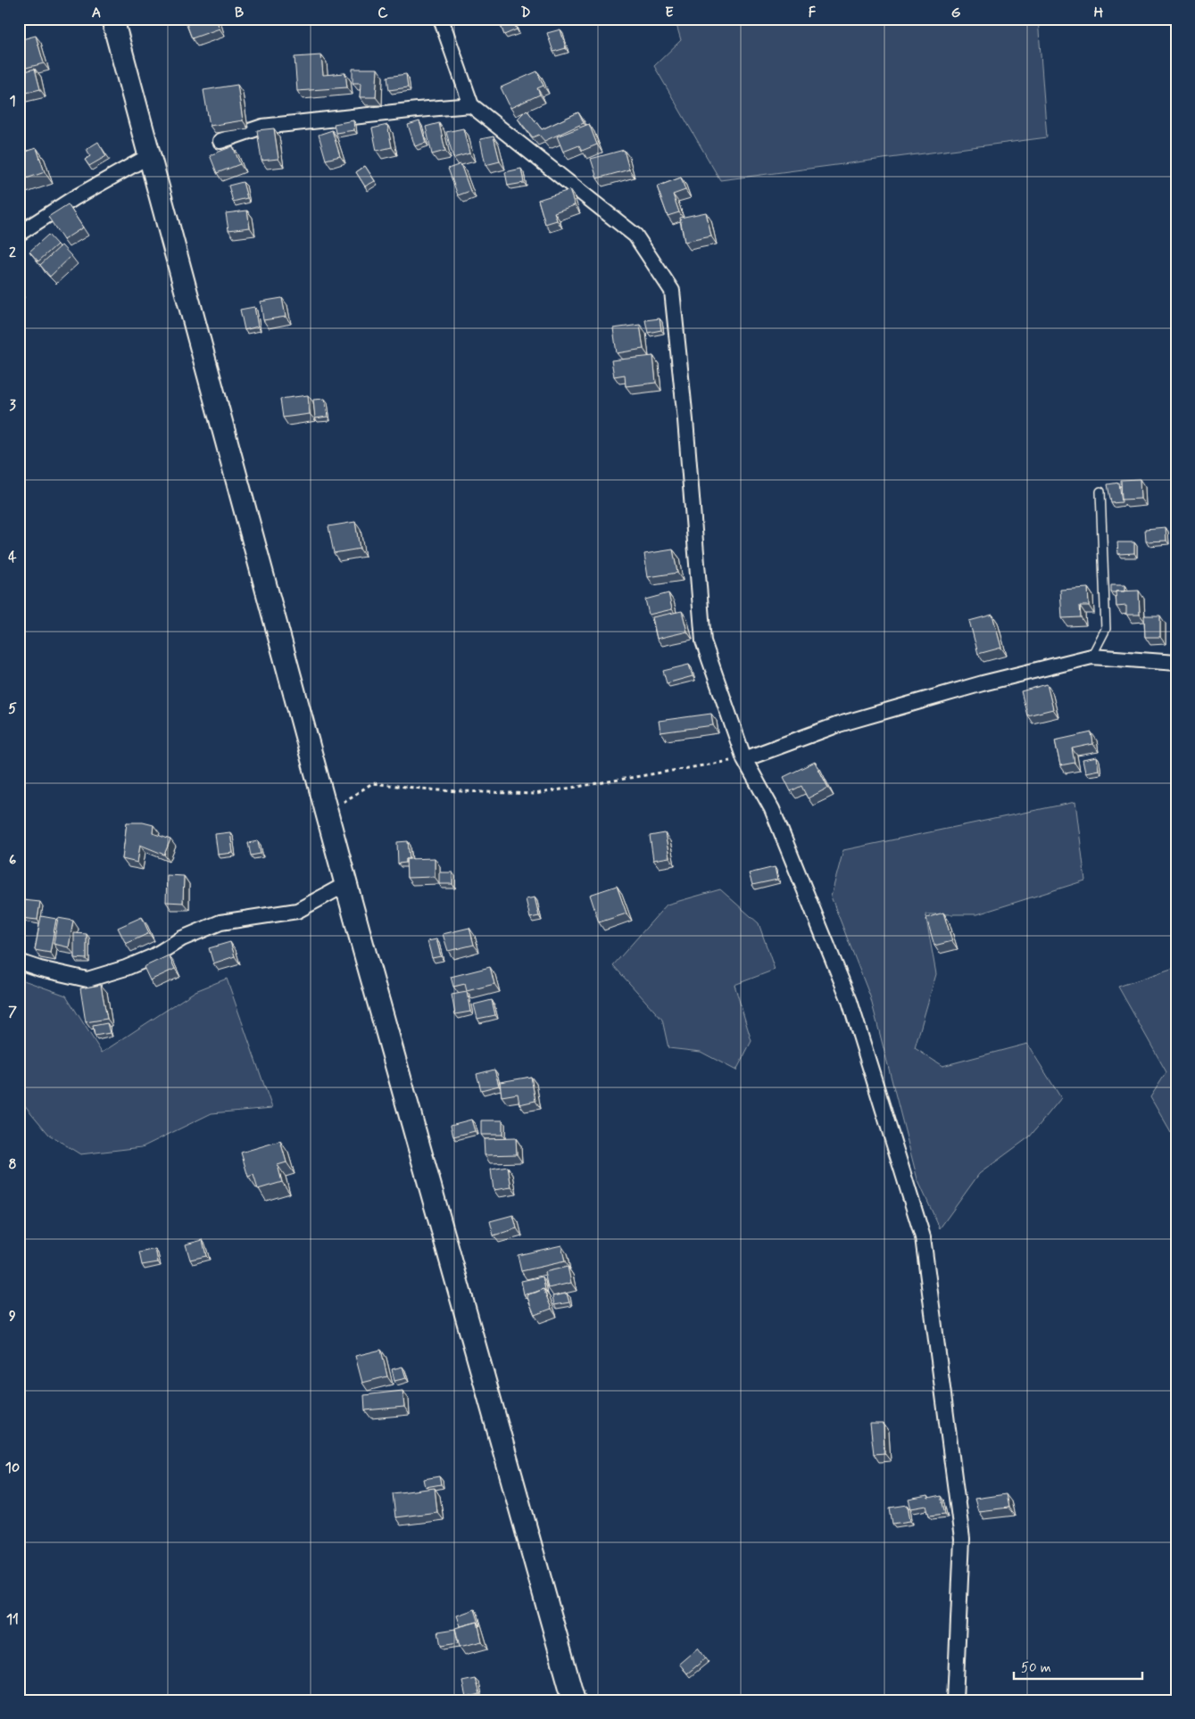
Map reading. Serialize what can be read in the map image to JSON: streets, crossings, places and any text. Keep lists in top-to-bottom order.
{
  "scale_bar": "50 m",
  "grid": {
    "columns": [
      "A",
      "B",
      "C",
      "D",
      "E",
      "F",
      "G",
      "H"
    ],
    "rows": [
      "1",
      "2",
      "3",
      "4",
      "5",
      "6",
      "7",
      "8",
      "9",
      "10",
      "11"
    ]
  }
}
